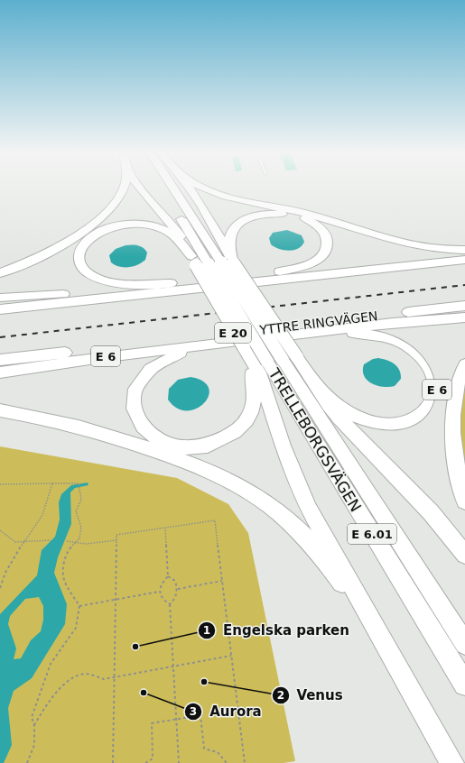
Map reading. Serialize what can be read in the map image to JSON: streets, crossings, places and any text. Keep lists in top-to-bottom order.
{
  "streets": {
    "highway": [
      "YTTRE RINGVÄGEN",
      "E 20",
      "E 6",
      "TRELLEBORGSVÄGEN",
      "E 6.01"
    ]
  },
  "crossings": [
    ["E 6", "TRELLEBORGSVÄGEN"],
    ["E 6", "E 6.01"],
    ["TRELLEBORGSVÄGEN", "E 6.01"]
  ],
  "places": ["Engelska parken", "Venus", "Aurora"]
}
